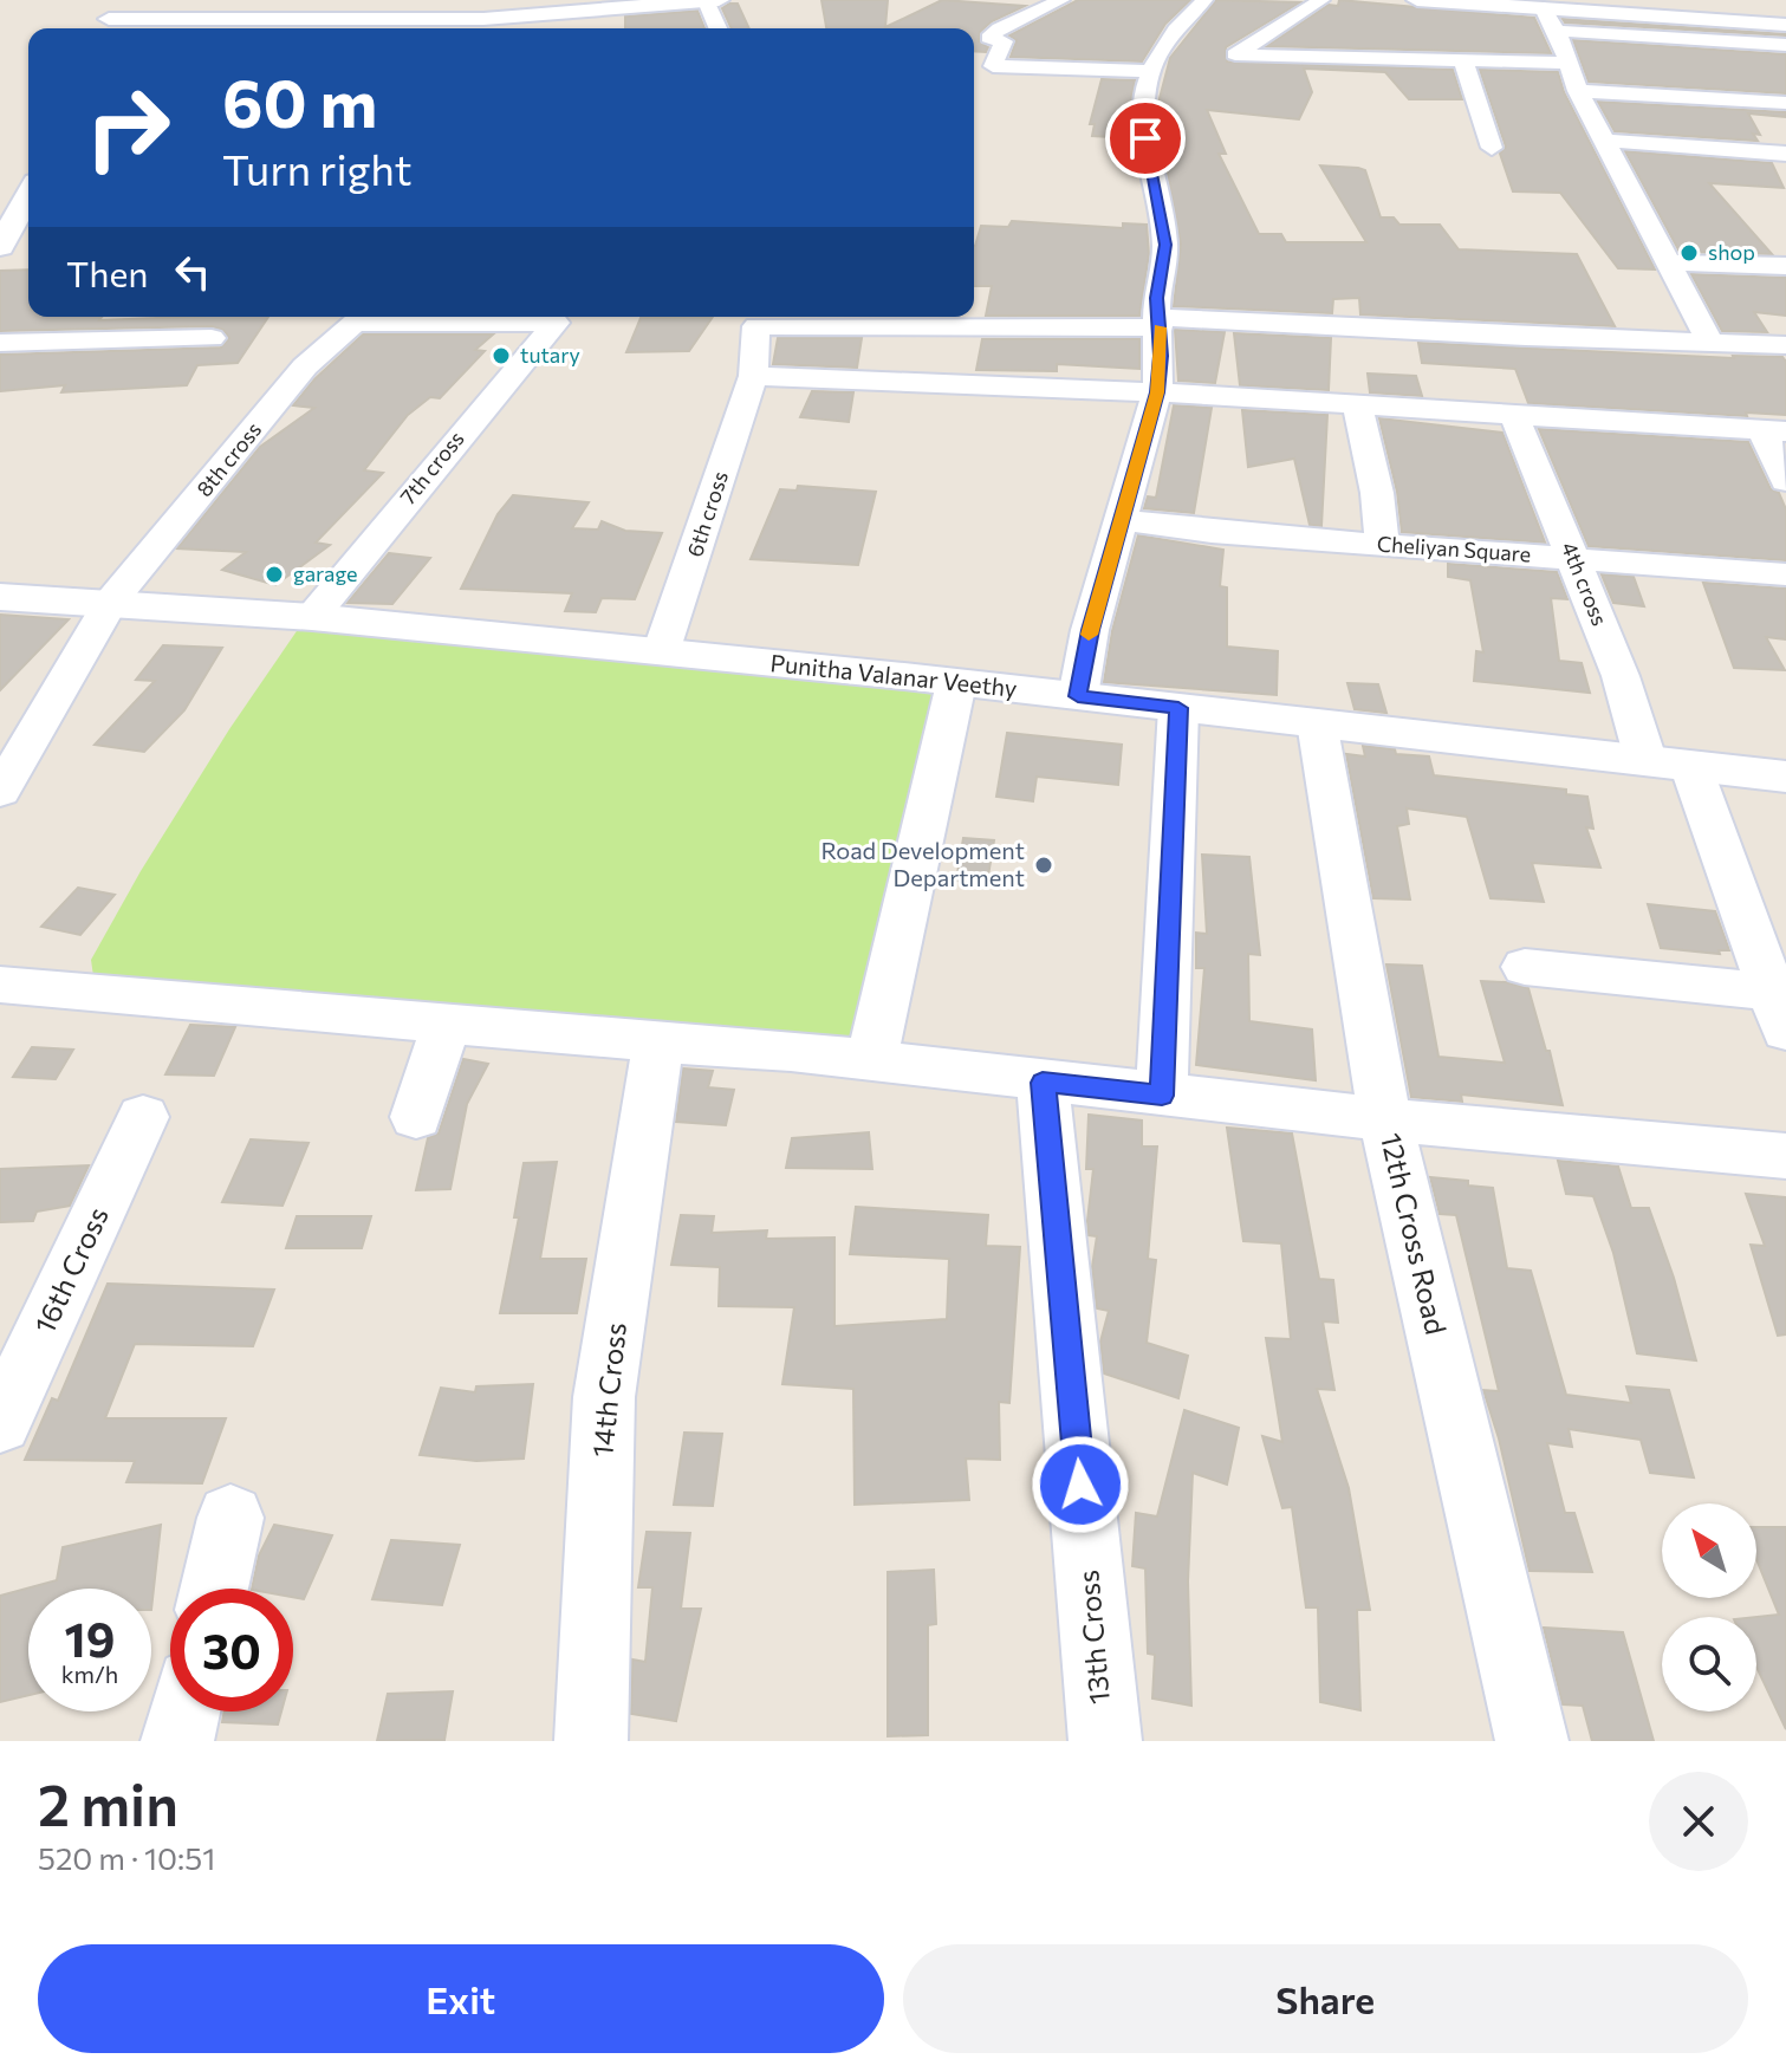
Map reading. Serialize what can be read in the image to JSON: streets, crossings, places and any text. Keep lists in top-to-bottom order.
{
  "streets": {
    "street": [
      "8th cross",
      "7th cross",
      "6th cross",
      "Cheliyan Square",
      "4th cross",
      "Punitha Valanar Veethy",
      "12th Cross Road",
      "16th Cross",
      "14th Cross",
      "13th Cross"
    ]
  },
  "crossings": [
    ["8th cross", "7th cross"],
    ["8th cross", "Punitha Valanar Veethy"],
    ["7th cross", "Punitha Valanar Veethy"],
    ["6th cross", "Punitha Valanar Veethy"],
    ["Cheliyan Square", "4th cross"],
    ["4th cross", "Punitha Valanar Veethy"],
    ["Punitha Valanar Veethy", "12th Cross Road"]
  ],
  "places": [
    "shop",
    "tutary",
    "garage",
    "Road Development Department"
  ],
  "north": "top left",
  "page": {
    "turn": ["60 m", "Turn right"],
    "then": "Then",
    "speed": "19 km/h",
    "limit": "30",
    "heading": ["2 min", "520 m · 10:51"],
    "buttons": ["Exit", "Share"]
  }
}
